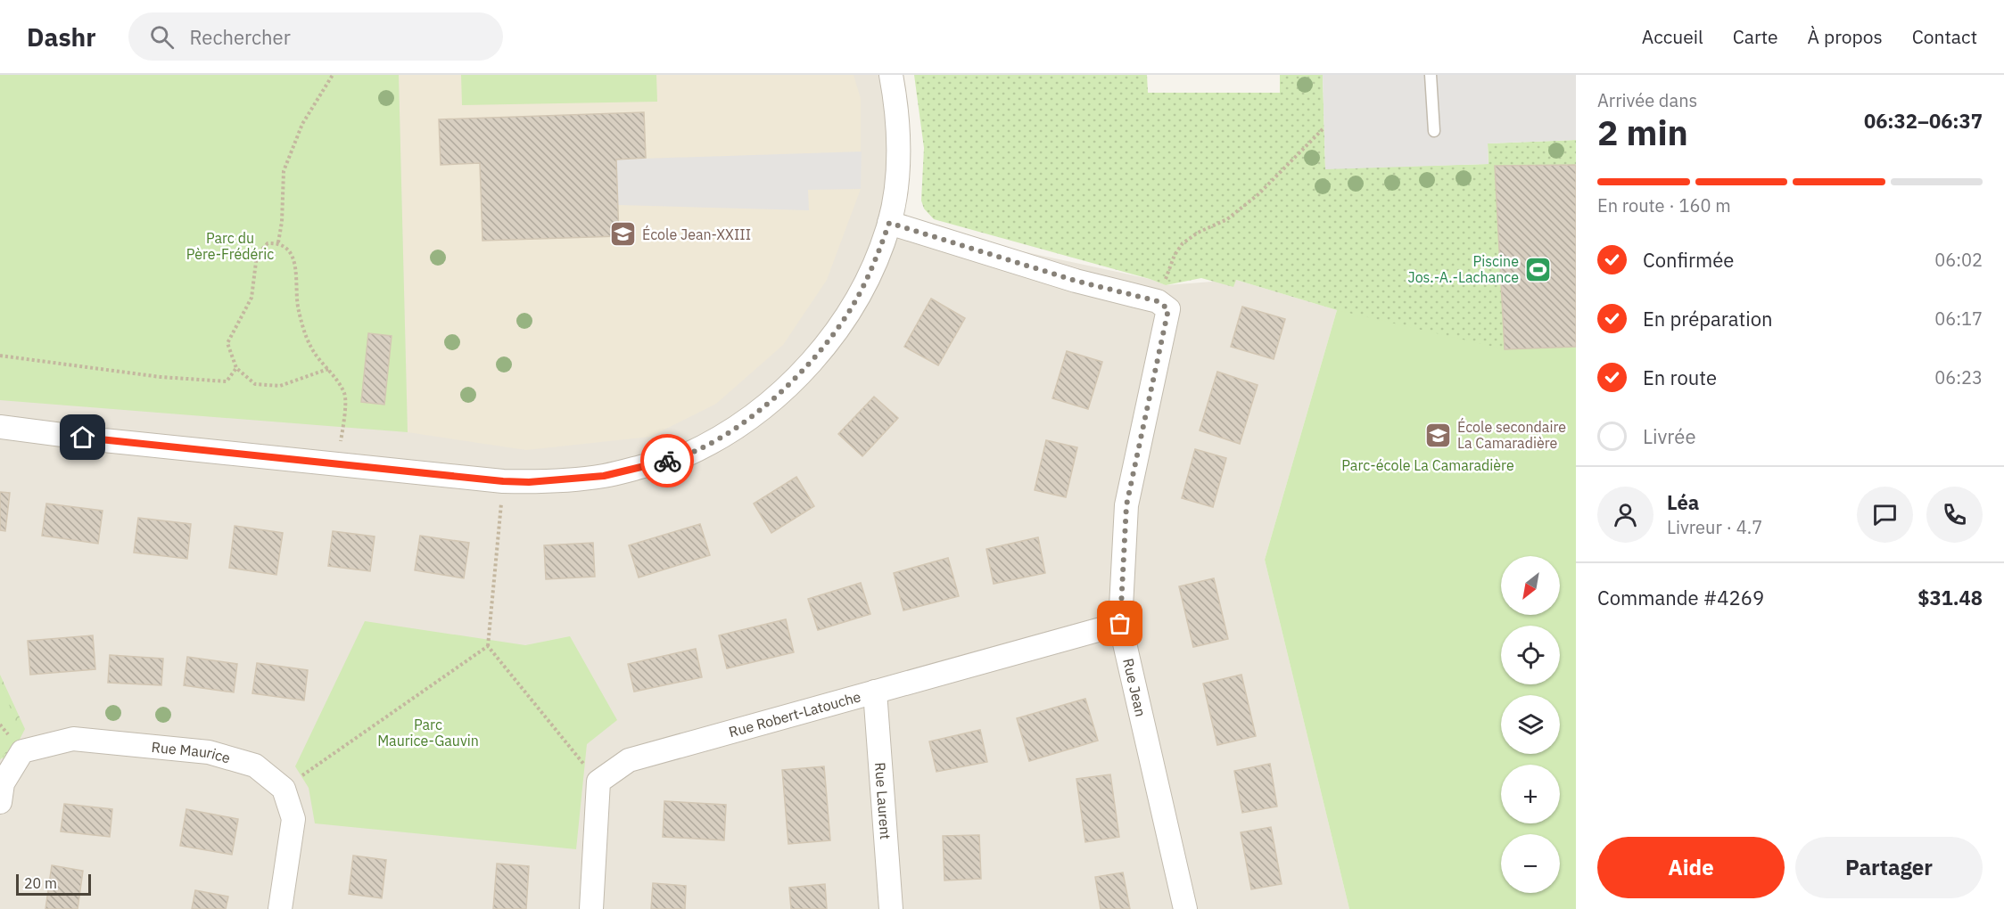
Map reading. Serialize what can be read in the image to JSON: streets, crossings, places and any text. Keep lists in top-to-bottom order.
{
  "streets": {
    "street": [
      "Rue Jean",
      "Rue Robert-Latouche",
      "Rue Maurice",
      "Rue Laurent"
    ]
  },
  "crossings": [
    ["Rue Jean", "Rue Robert-Latouche"],
    ["Rue Robert-Latouche", "Rue Laurent"]
  ],
  "parks": ["Parc du Père-Frédéric", "Parc-école La Camaradière", "Parc Maurice-Gauvin"],
  "places": {
    "school or university": ["École Jean-XXIII", "École secondaire La Camaradière"],
    "sports": ["Piscine Jos.-A.-Lachance"]
  },
  "scale_bar": "20 m",
  "north": "bottom left",
  "page": {
    "header": "Dashr",
    "search": "Rechercher",
    "nav": [
      "Accueil",
      "Carte",
      "À propos",
      "Contact"
    ],
    "heading": ["2 min", "Arrivée dans", "06:32–06:37"],
    "panel": [
      "Léa",
      "Livreur · 4.7",
      "Commande #4269",
      "$31.48"
    ],
    "bar": "En route · 160 m",
    "list": [
      ["Confirmée", "06:02"],
      ["En préparation", "06:17"],
      ["En route", "06:23"],
      "Livrée"
    ],
    "map_buttons": ["+", "−"],
    "buttons": ["Aide", "Partager"],
    "scale": "20 m"
  }
}
